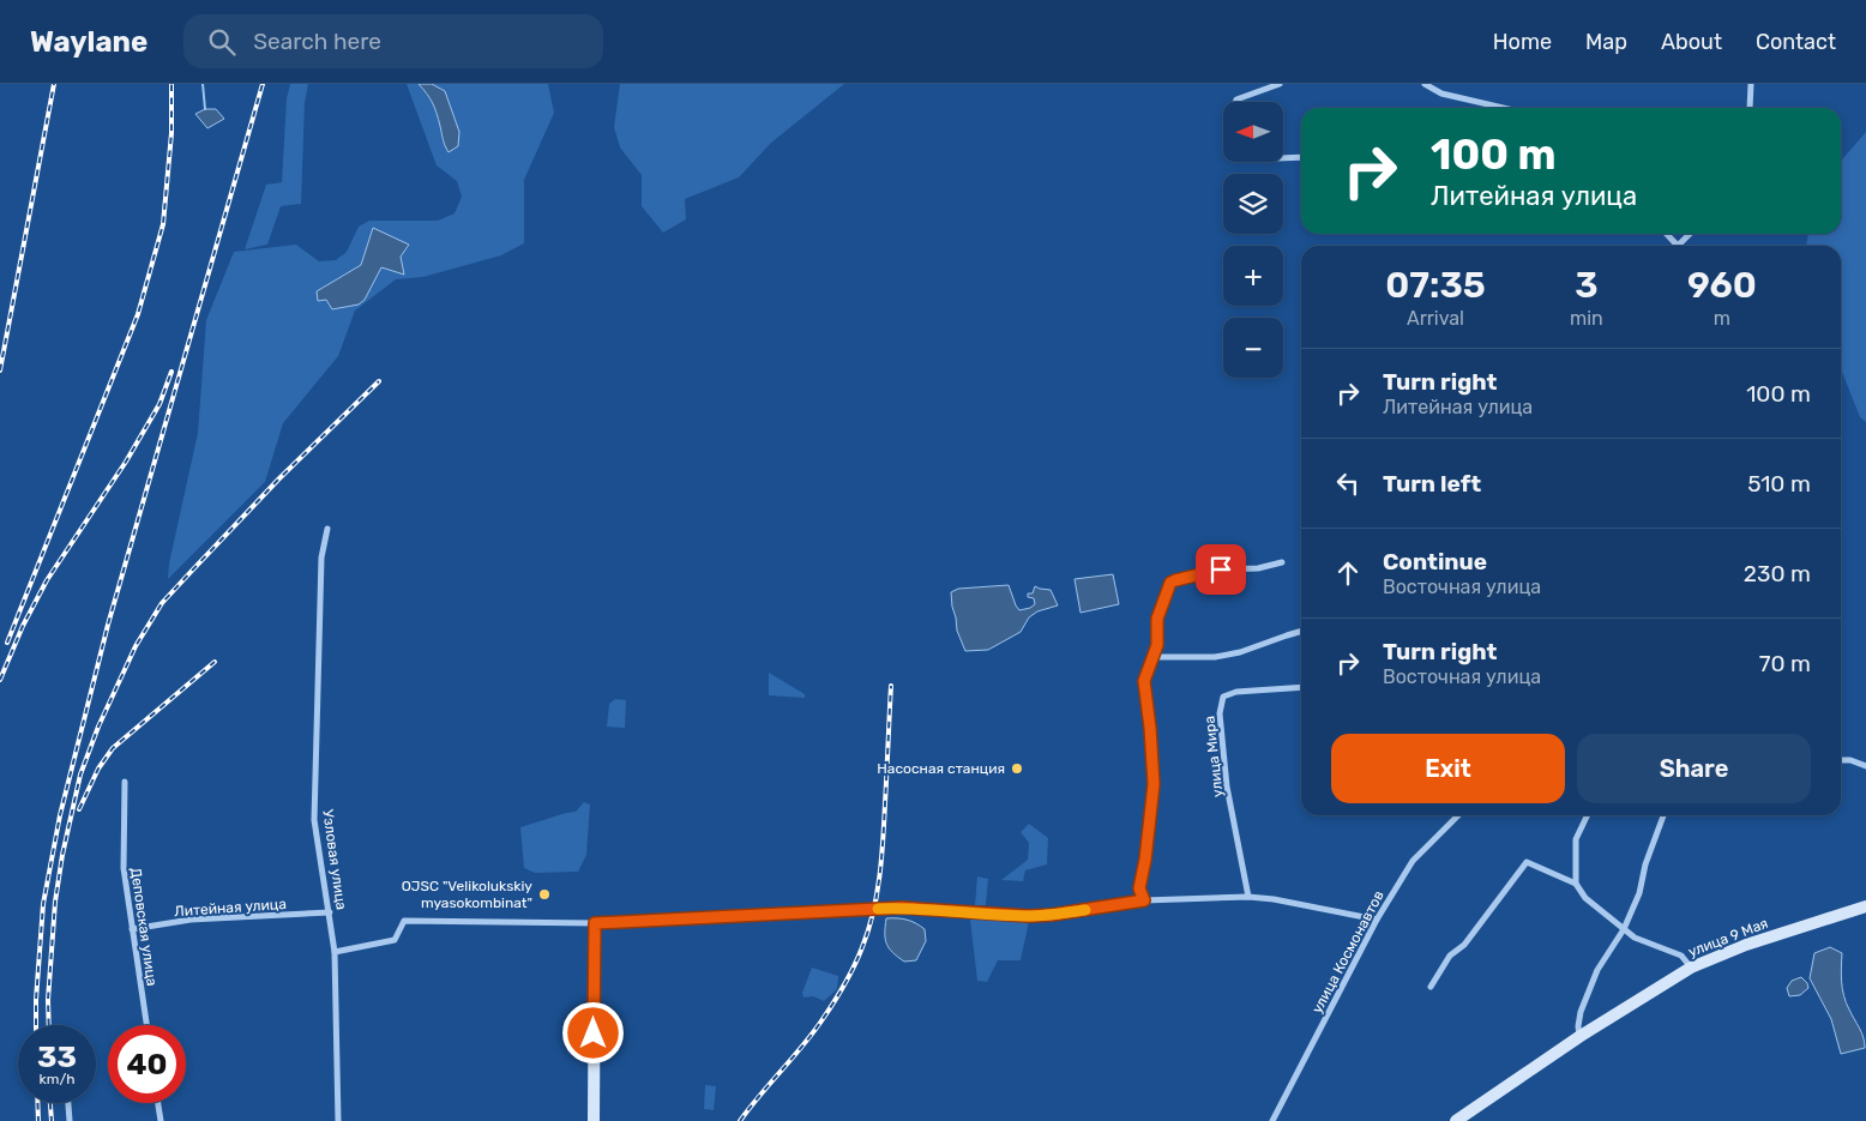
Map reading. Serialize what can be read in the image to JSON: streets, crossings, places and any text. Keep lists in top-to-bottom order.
{
  "streets": {
    "main road": ["улица 9 Мая"],
    "street": [
      "улица Мира",
      "Узловая улица",
      "Литейная улица",
      "Деповская улица",
      "улица Космонавтов"
    ]
  },
  "crossings": [
    ["Узловая улица", "Литейная улица"],
    ["Литейная улица", "Деповская улица"]
  ],
  "places": ["Насосная станция", "OJSC \"Velikolukskiy myasokombinat\""],
  "north": "left",
  "page": {
    "header": "Waylane",
    "search": "Search here",
    "nav": [
      "Home",
      "Map",
      "About",
      "Contact"
    ],
    "map_buttons": ["+", "−"],
    "turn": ["100 m", "Литейная улица"],
    "eta": [
      "07:35",
      "Arrival",
      "3",
      "min",
      "960",
      "m"
    ],
    "list": [
      {
        "name": "Turn right",
        "note": "Литейная улица",
        "value": "100 m"
      },
      {
        "name": "Turn left",
        "value": "510 m"
      },
      {
        "name": "Continue",
        "note": "Восточная улица",
        "value": "230 m"
      },
      {
        "name": "Turn right",
        "note": "Восточная улица",
        "value": "70 m"
      }
    ],
    "buttons": ["Exit", "Share"],
    "speed": "33 km/h",
    "limit": "40"
  }
}
